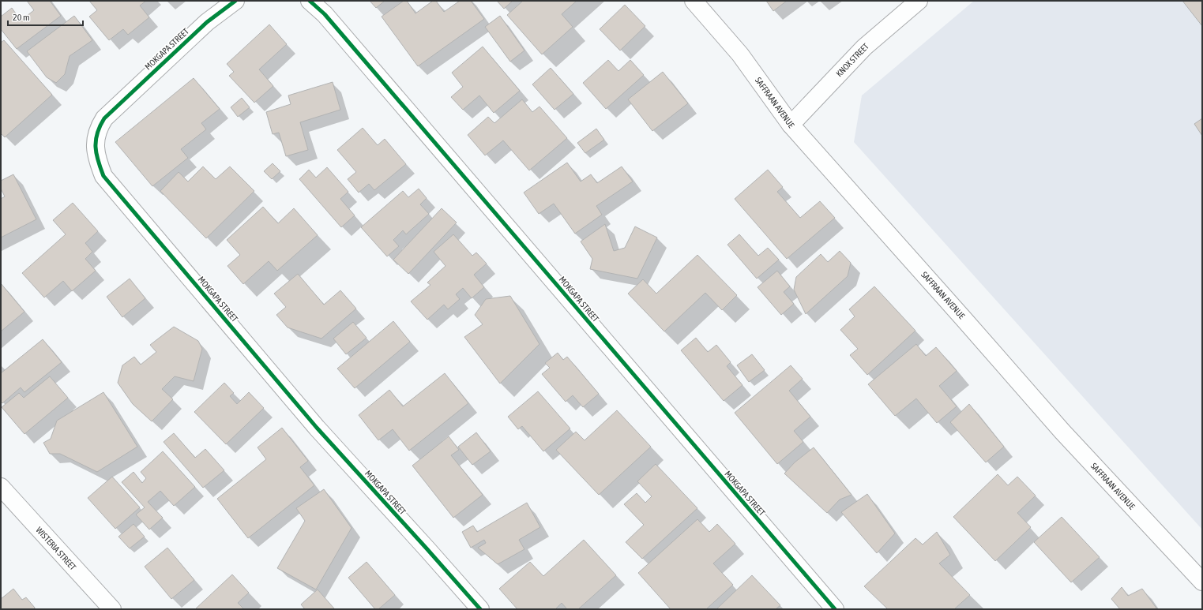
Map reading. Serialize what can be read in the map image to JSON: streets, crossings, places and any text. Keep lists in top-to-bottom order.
{
  "streets": {
    "street": [
      "MOKGAPA STREET",
      "KNOX STREET",
      "SAFFRAAN AVENUE",
      "WISTERIA STREET"
    ]
  },
  "crossings": [
    ["KNOX STREET", "SAFFRAAN AVENUE"]
  ],
  "scale_bar": "20 m"
}
